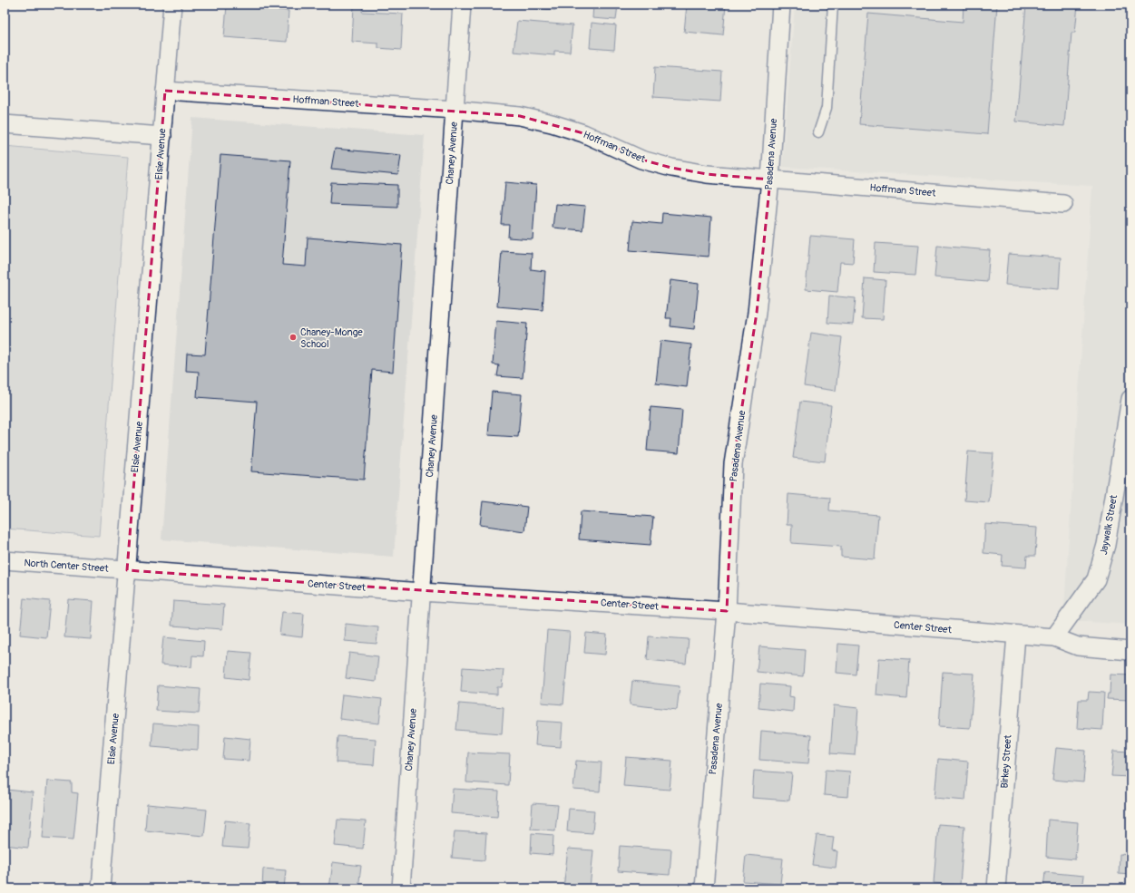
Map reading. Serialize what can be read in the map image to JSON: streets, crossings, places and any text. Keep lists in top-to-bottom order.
{
  "streets": {
    "street": [
      "Hoffman Street",
      "Chaney Avenue",
      "Elsie Avenue",
      "Pasadena Avenue",
      "Jaywalk Street",
      "North Center Street",
      "Center Street",
      "Birkey Street"
    ]
  },
  "crossings": [
    ["Hoffman Street", "Chaney Avenue"],
    ["Hoffman Street", "Elsie Avenue"],
    ["Hoffman Street", "Pasadena Avenue"],
    ["Chaney Avenue", "Center Street"],
    ["Elsie Avenue", "North Center Street"],
    ["Elsie Avenue", "Center Street"],
    ["Pasadena Avenue", "Center Street"],
    ["Jaywalk Street", "Center Street"],
    ["North Center Street", "Center Street"],
    ["Center Street", "Birkey Street"]
  ],
  "places": ["Chaney-Monge School"]
}
